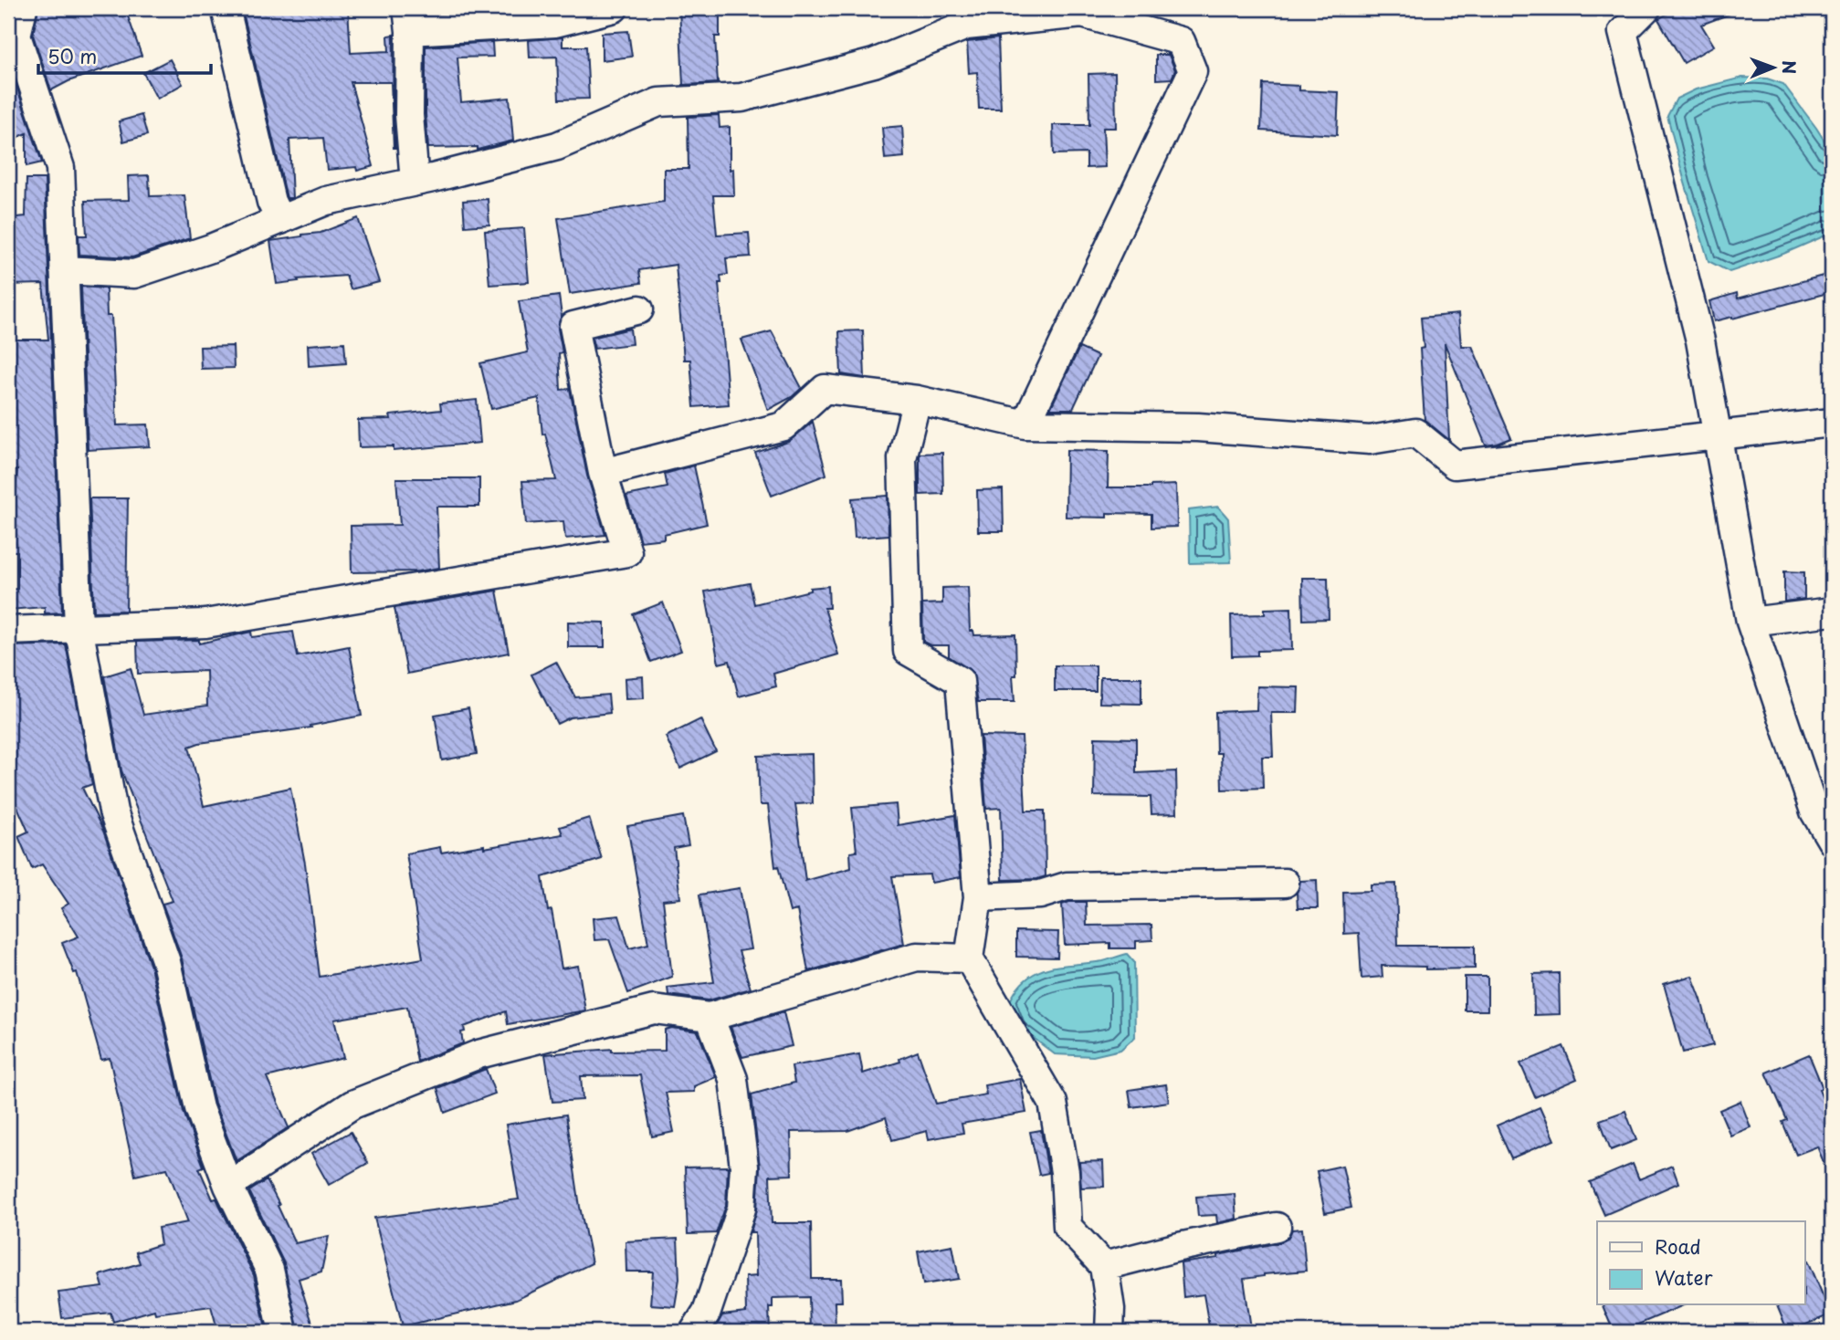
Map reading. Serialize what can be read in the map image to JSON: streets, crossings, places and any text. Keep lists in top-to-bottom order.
{
  "legend": ["Road", "Water"],
  "scale_bar": "50 m",
  "north": "right"
}
